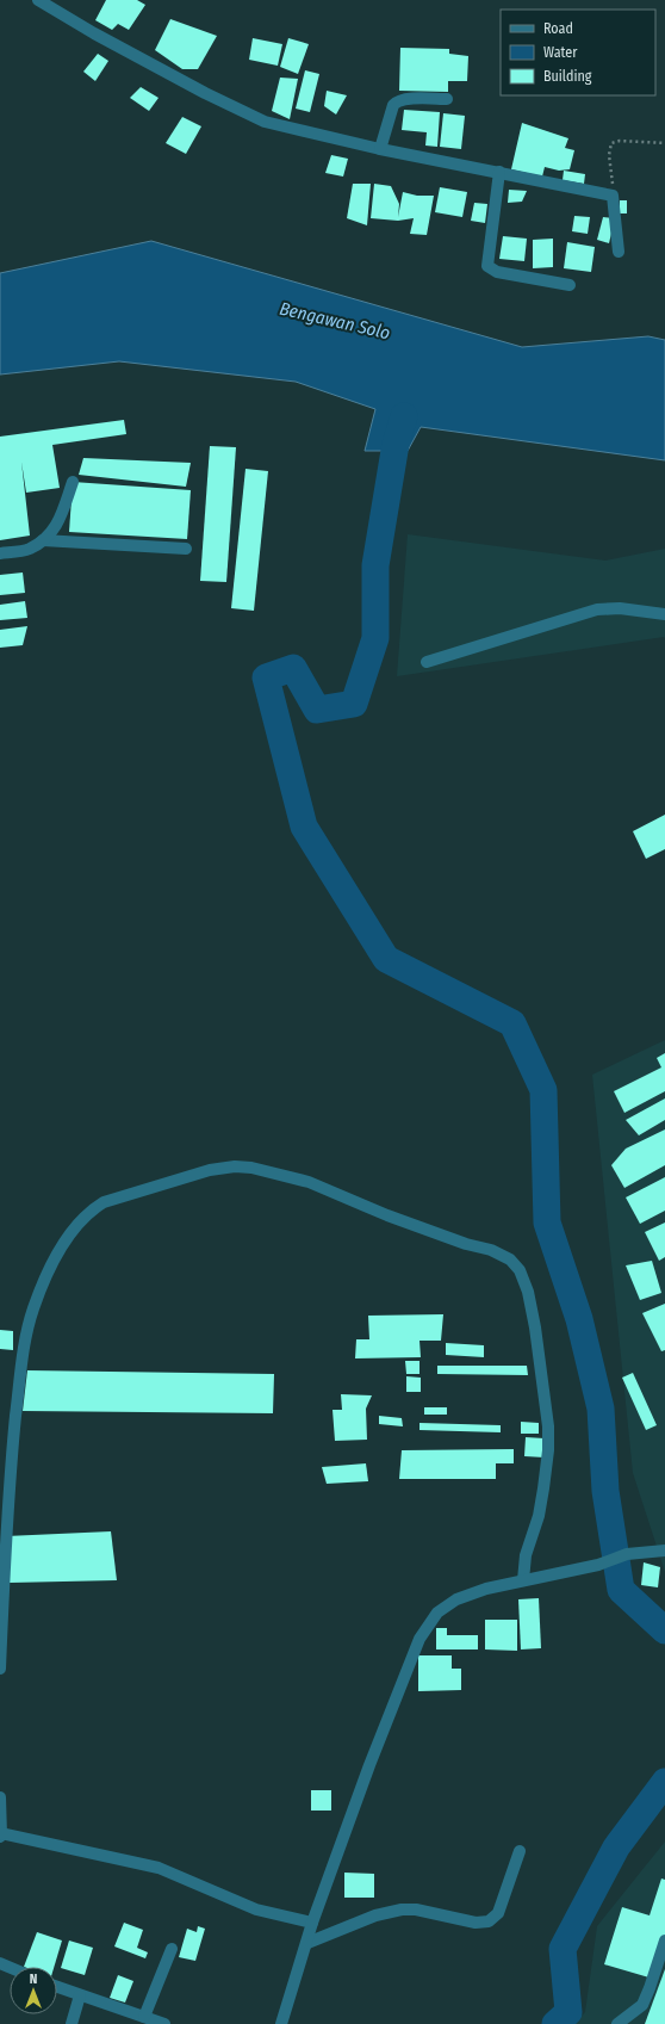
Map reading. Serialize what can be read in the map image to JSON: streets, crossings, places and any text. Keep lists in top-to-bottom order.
{
  "water": ["Bengawan Solo"],
  "legend": ["Road", "Water", "Building"],
  "north": "top"
}
